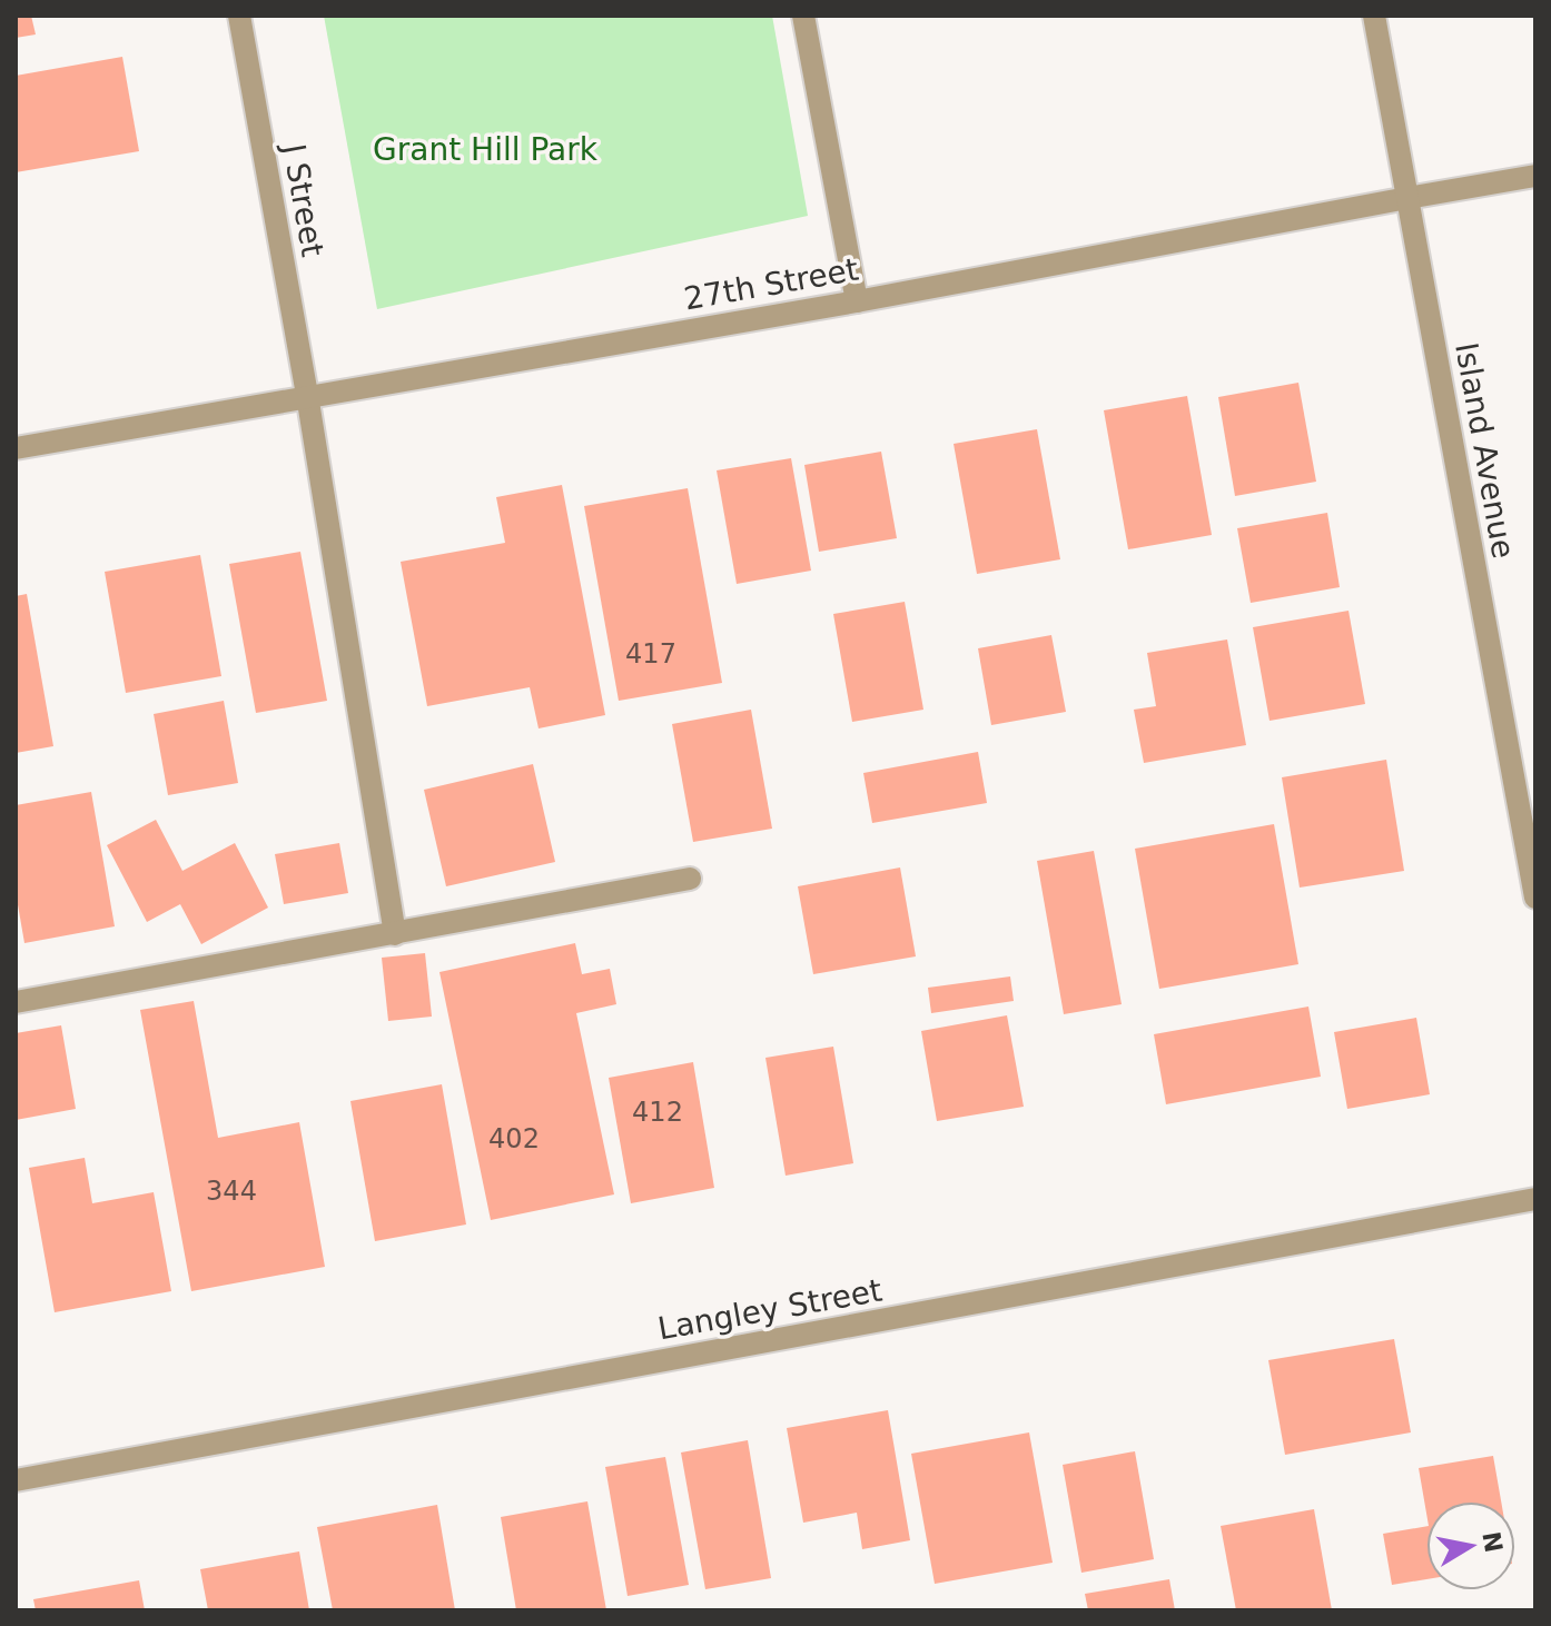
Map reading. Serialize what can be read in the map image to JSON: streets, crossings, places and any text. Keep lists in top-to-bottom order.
{
  "streets": {
    "street": [
      "J Street",
      "27th Street",
      "Island Avenue",
      "Langley Street"
    ]
  },
  "crossings": [
    ["J Street", "27th Street"],
    ["27th Street", "Island Avenue"]
  ],
  "parks": ["Grant Hill Park"],
  "house_numbers": [
    "417",
    "412",
    "402",
    "344"
  ],
  "north": "right"
}
